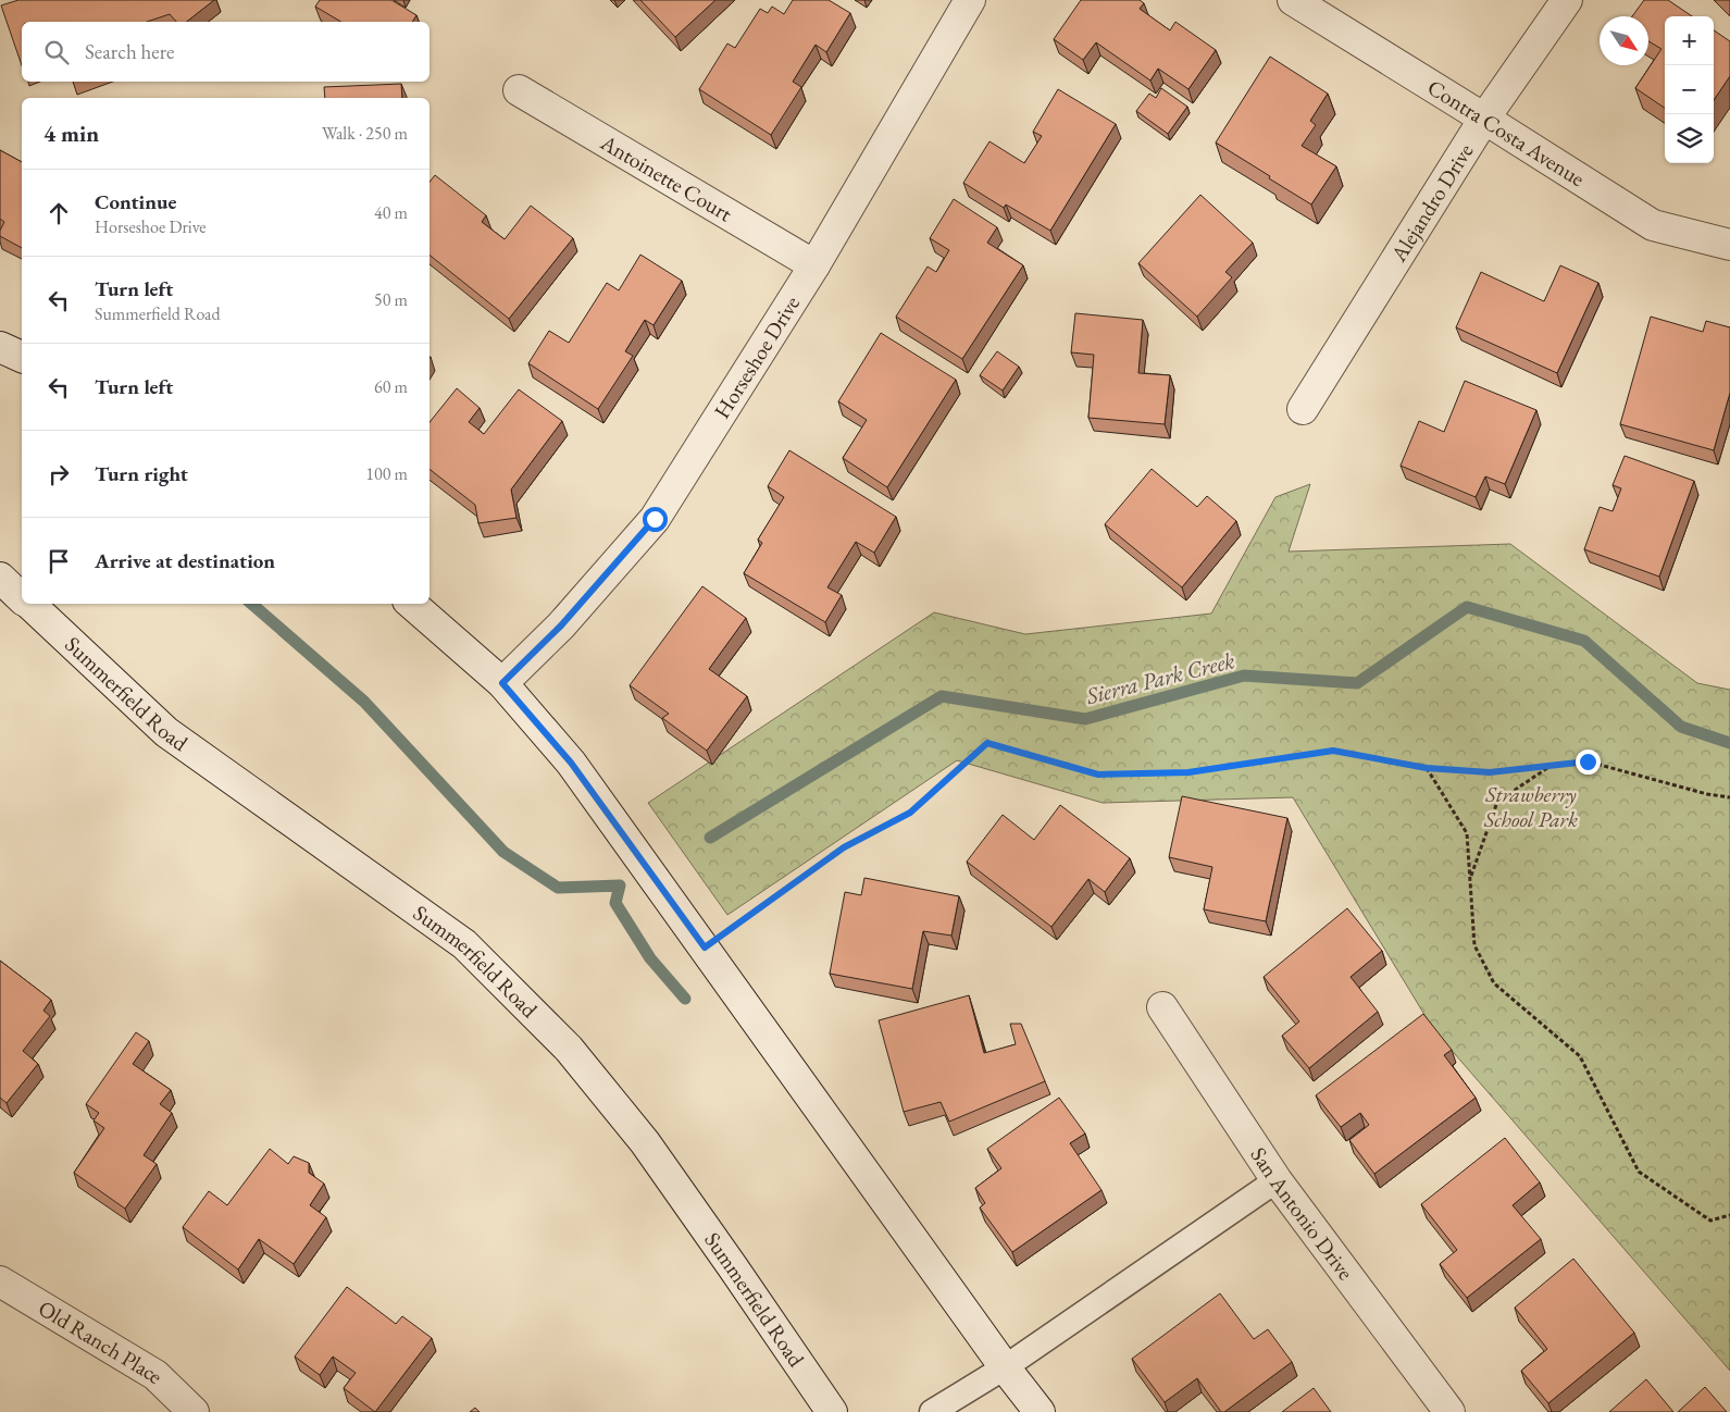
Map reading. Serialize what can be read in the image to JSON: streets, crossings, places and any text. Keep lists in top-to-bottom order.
{
  "streets": {
    "street": [
      "Contra Costa Avenue",
      "Antoinette Court",
      "Alejandro Drive",
      "Horseshoe Drive",
      "Summerfield Road",
      "San Antonio Drive",
      "Old Ranch Place"
    ]
  },
  "crossings": [
    ["Contra Costa Avenue", "Alejandro Drive"],
    ["Antoinette Court", "Horseshoe Drive"]
  ],
  "water": ["Sierra Park Creek"],
  "parks": ["Strawberry School Park"],
  "north": "bottom right",
  "page": {
    "map_buttons": ["+", "−"],
    "search": "Search here",
    "heading": ["4 min", "Walk · 250 m"],
    "list": [
      ["Continue", "Horseshoe Drive", "40 m"],
      ["Turn left", "Summerfield Road", "50 m"],
      ["Turn left", "60 m"],
      ["Turn right", "100 m"],
      "Arrive at destination"
    ]
  }
}
